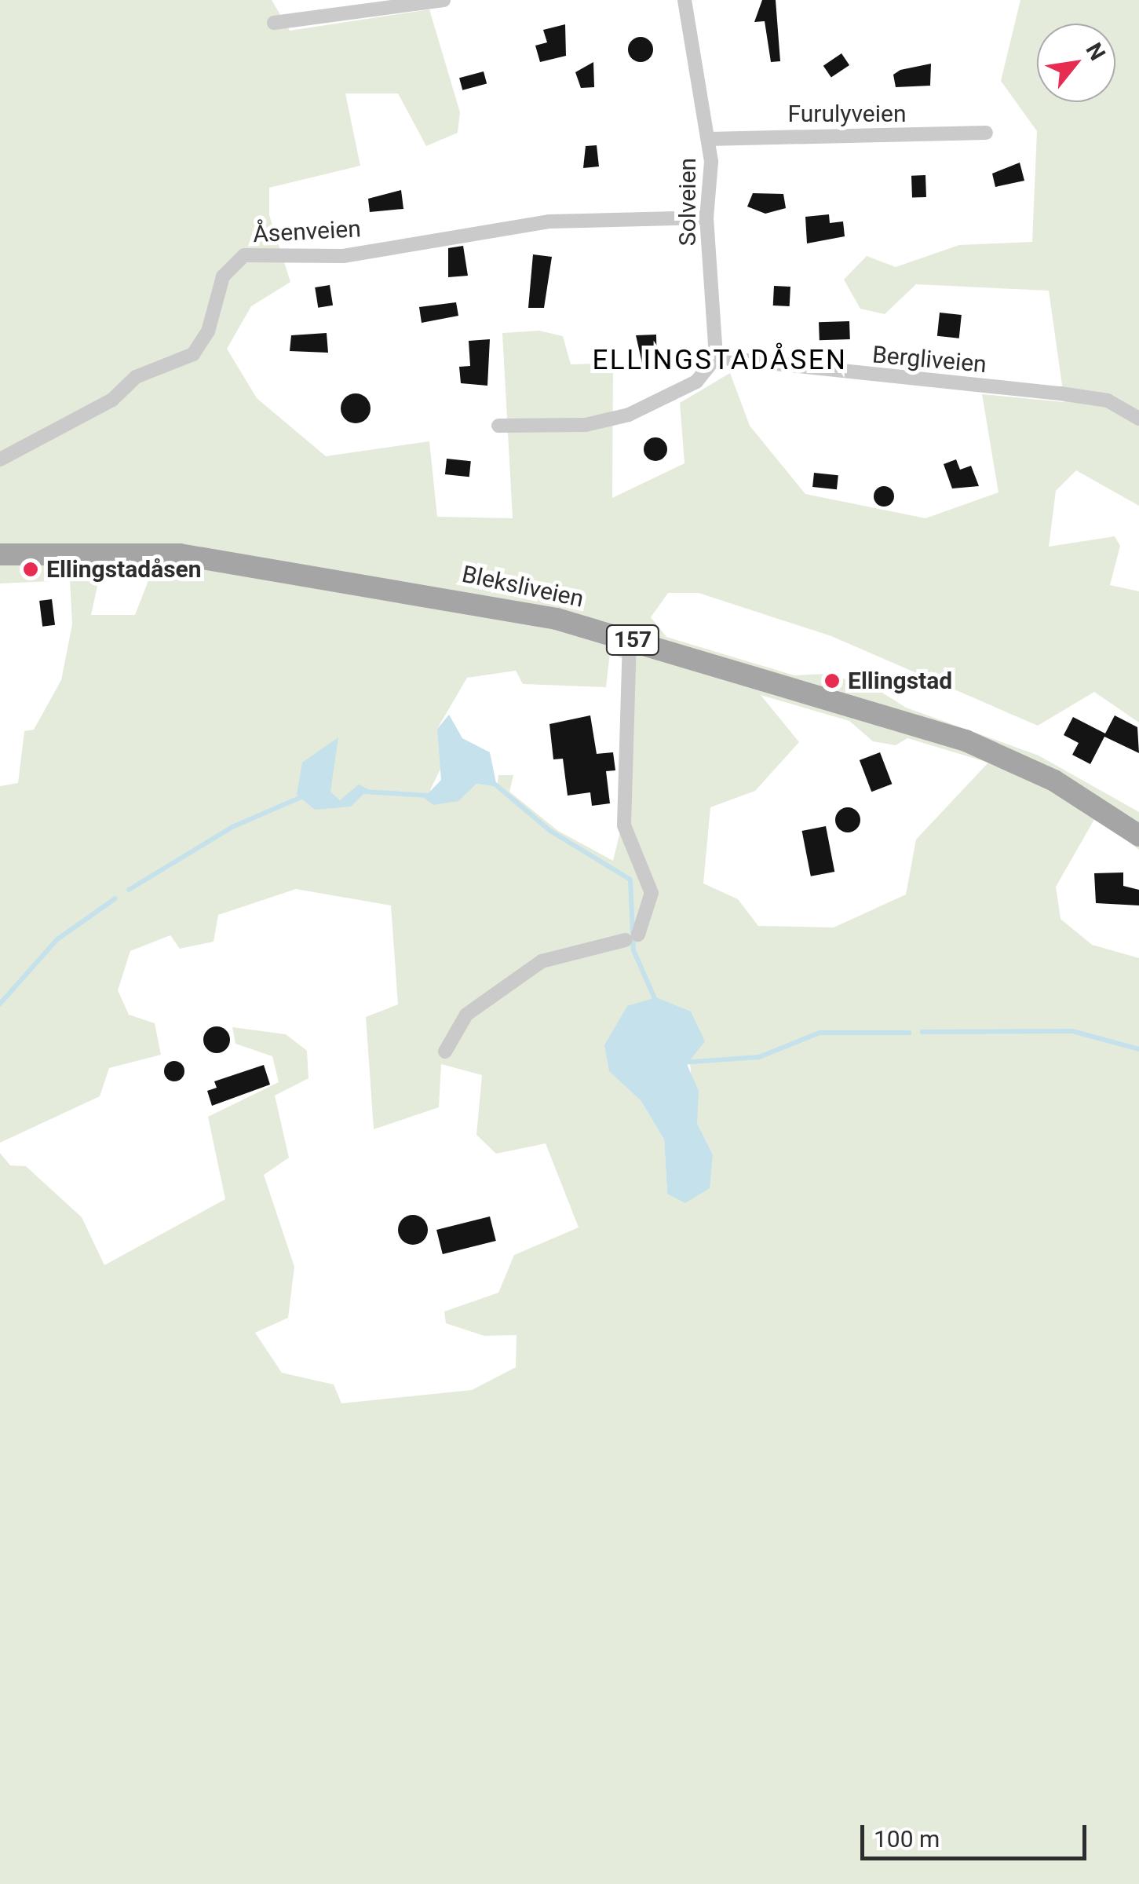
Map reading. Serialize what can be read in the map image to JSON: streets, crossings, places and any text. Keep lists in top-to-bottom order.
{
  "streets": {
    "main road": ["Bleksliveien", "157"],
    "street": [
      "Furulyveien",
      "Solveien",
      "Åsenveien",
      "Bergliveien"
    ]
  },
  "crossings": [
    ["Furulyveien", "Solveien"],
    ["Solveien", "Åsenveien"],
    ["Solveien", "Bergliveien"]
  ],
  "districts": ["ELLINGSTADÅSEN"],
  "places": ["Ellingstadåsen", "Ellingstad"],
  "scale_bar": "100 m",
  "north": "top right"
}
